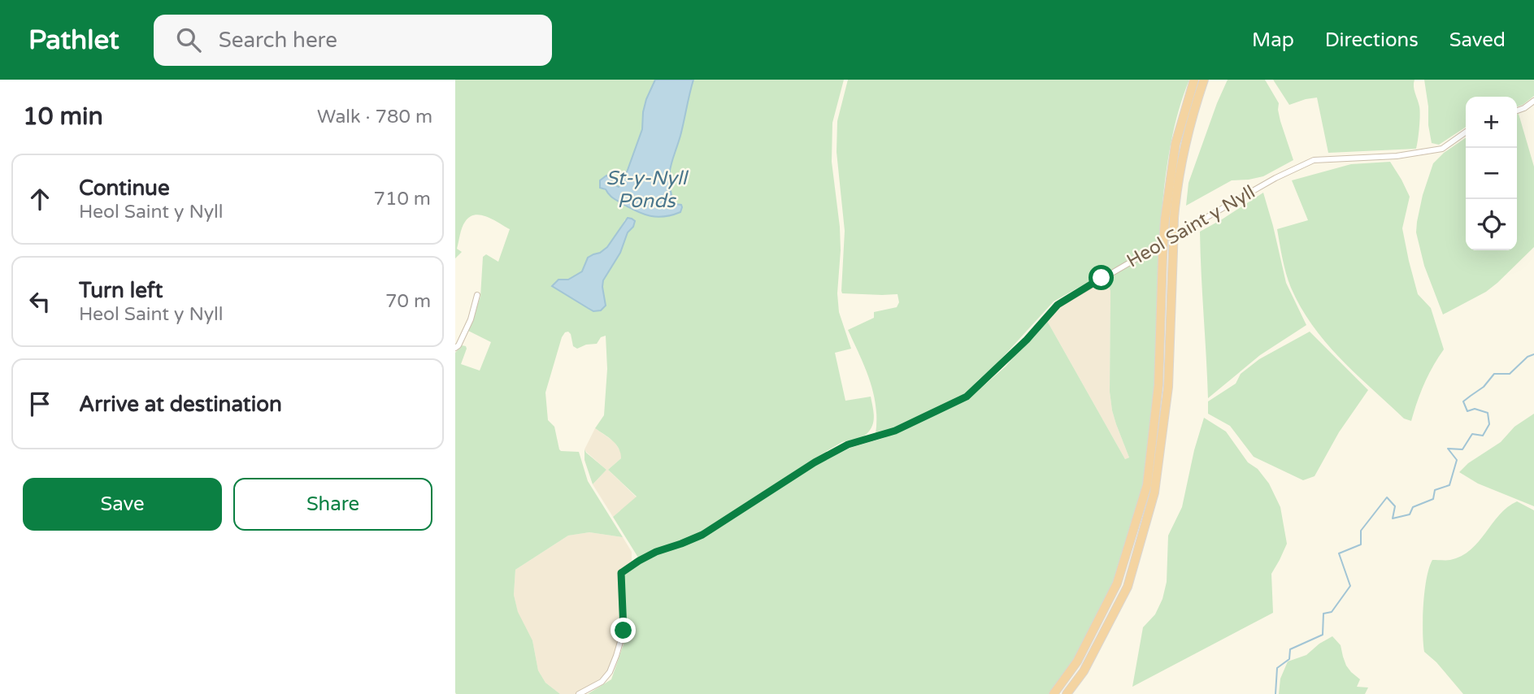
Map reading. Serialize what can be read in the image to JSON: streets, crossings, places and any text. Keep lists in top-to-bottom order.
{
  "streets": {
    "street": ["Heol Saint y Nyll"]
  },
  "water": ["St-y-Nyll Ponds"],
  "page": {
    "header": "Pathlet",
    "search": "Search here",
    "nav": ["Map", "Directions", "Saved"],
    "heading": ["10 min", "Walk · 780 m"],
    "map_buttons": ["+", "−"],
    "list": [
      ["Continue", "Heol Saint y Nyll", "710 m"],
      ["Turn left", "Heol Saint y Nyll", "70 m"],
      "Arrive at destination"
    ],
    "buttons": ["Save", "Share"]
  }
}
